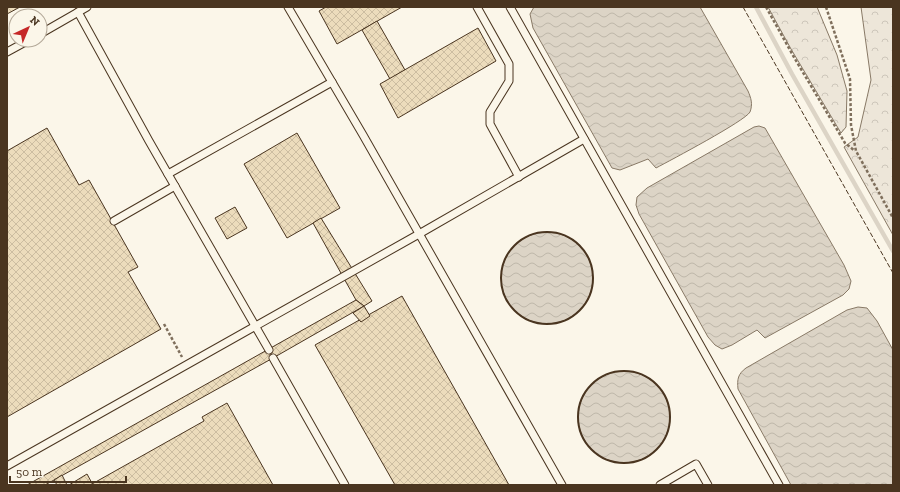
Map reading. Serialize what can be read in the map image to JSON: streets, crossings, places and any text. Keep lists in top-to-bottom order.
{
  "scale_bar": "50 m",
  "north": "top right"
}
